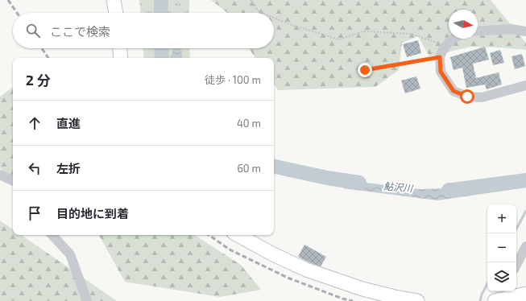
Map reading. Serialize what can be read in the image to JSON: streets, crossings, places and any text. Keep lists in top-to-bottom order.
{
  "water": ["鮎沢川"],
  "north": "right",
  "page": {
    "search": "ここで検索",
    "heading": ["2 分", "徒歩 · 100 m"],
    "list": [
      ["直進", "40 m"],
      ["左折", "60 m"],
      "目的地に到着"
    ],
    "map_buttons": ["+", "−"]
  }
}
